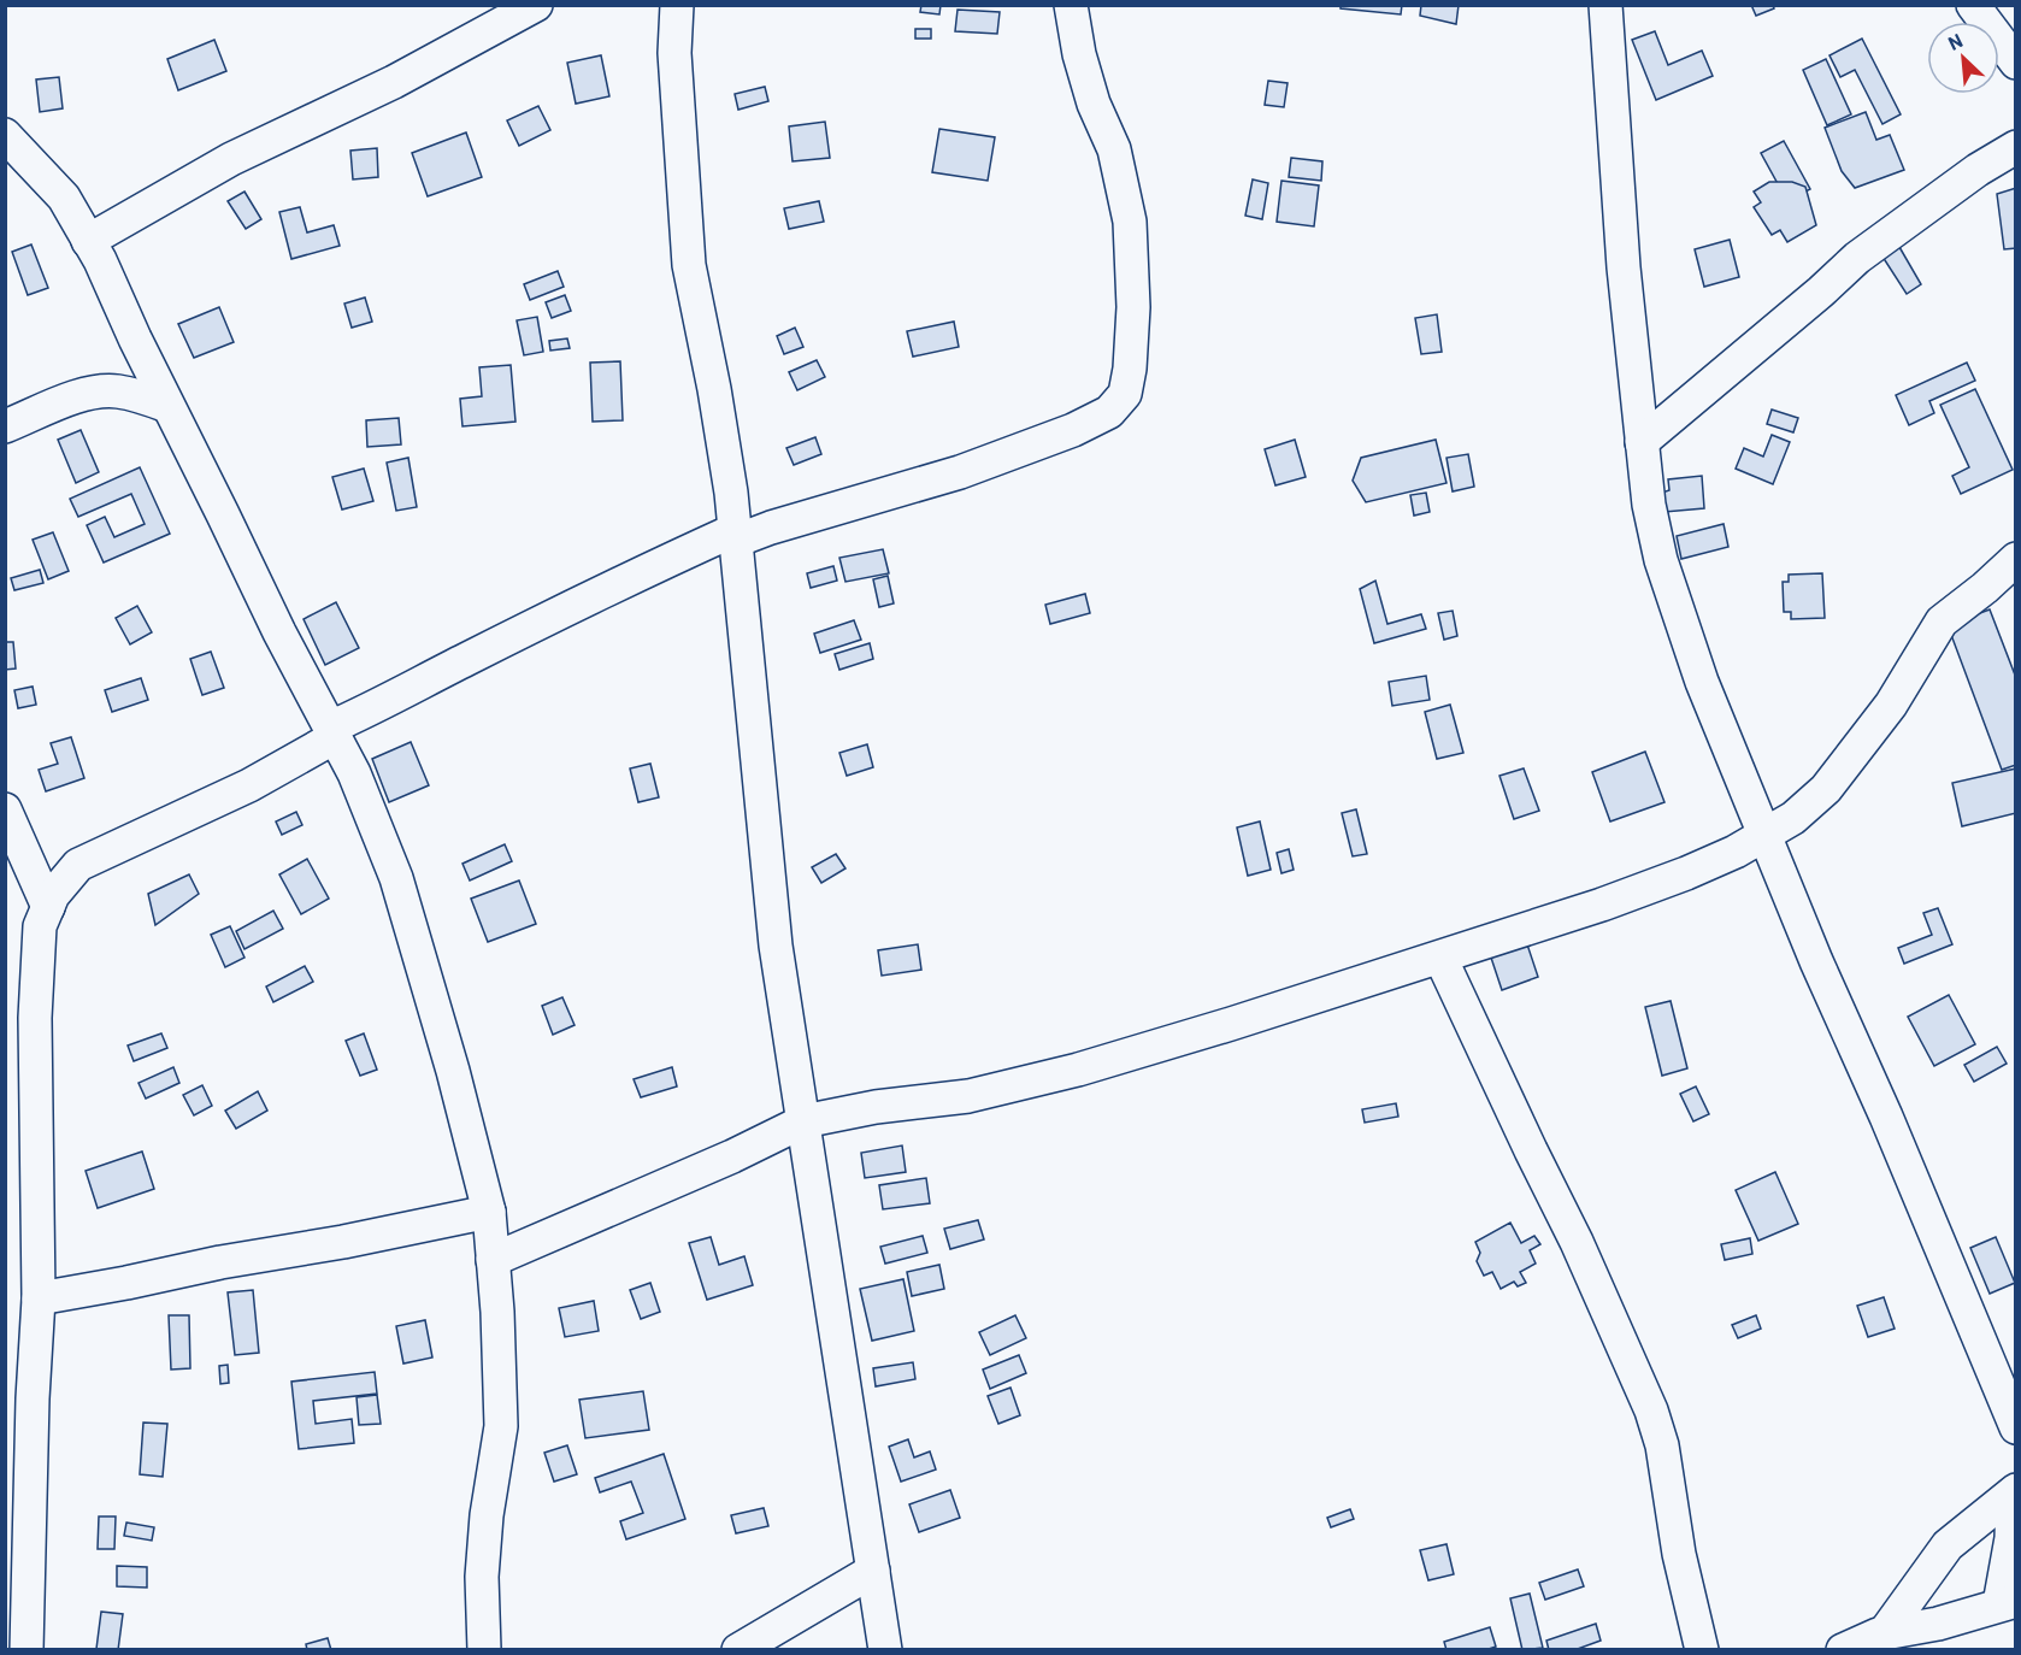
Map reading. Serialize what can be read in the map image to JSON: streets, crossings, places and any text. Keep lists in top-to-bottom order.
{
  "north": "top left"
}
